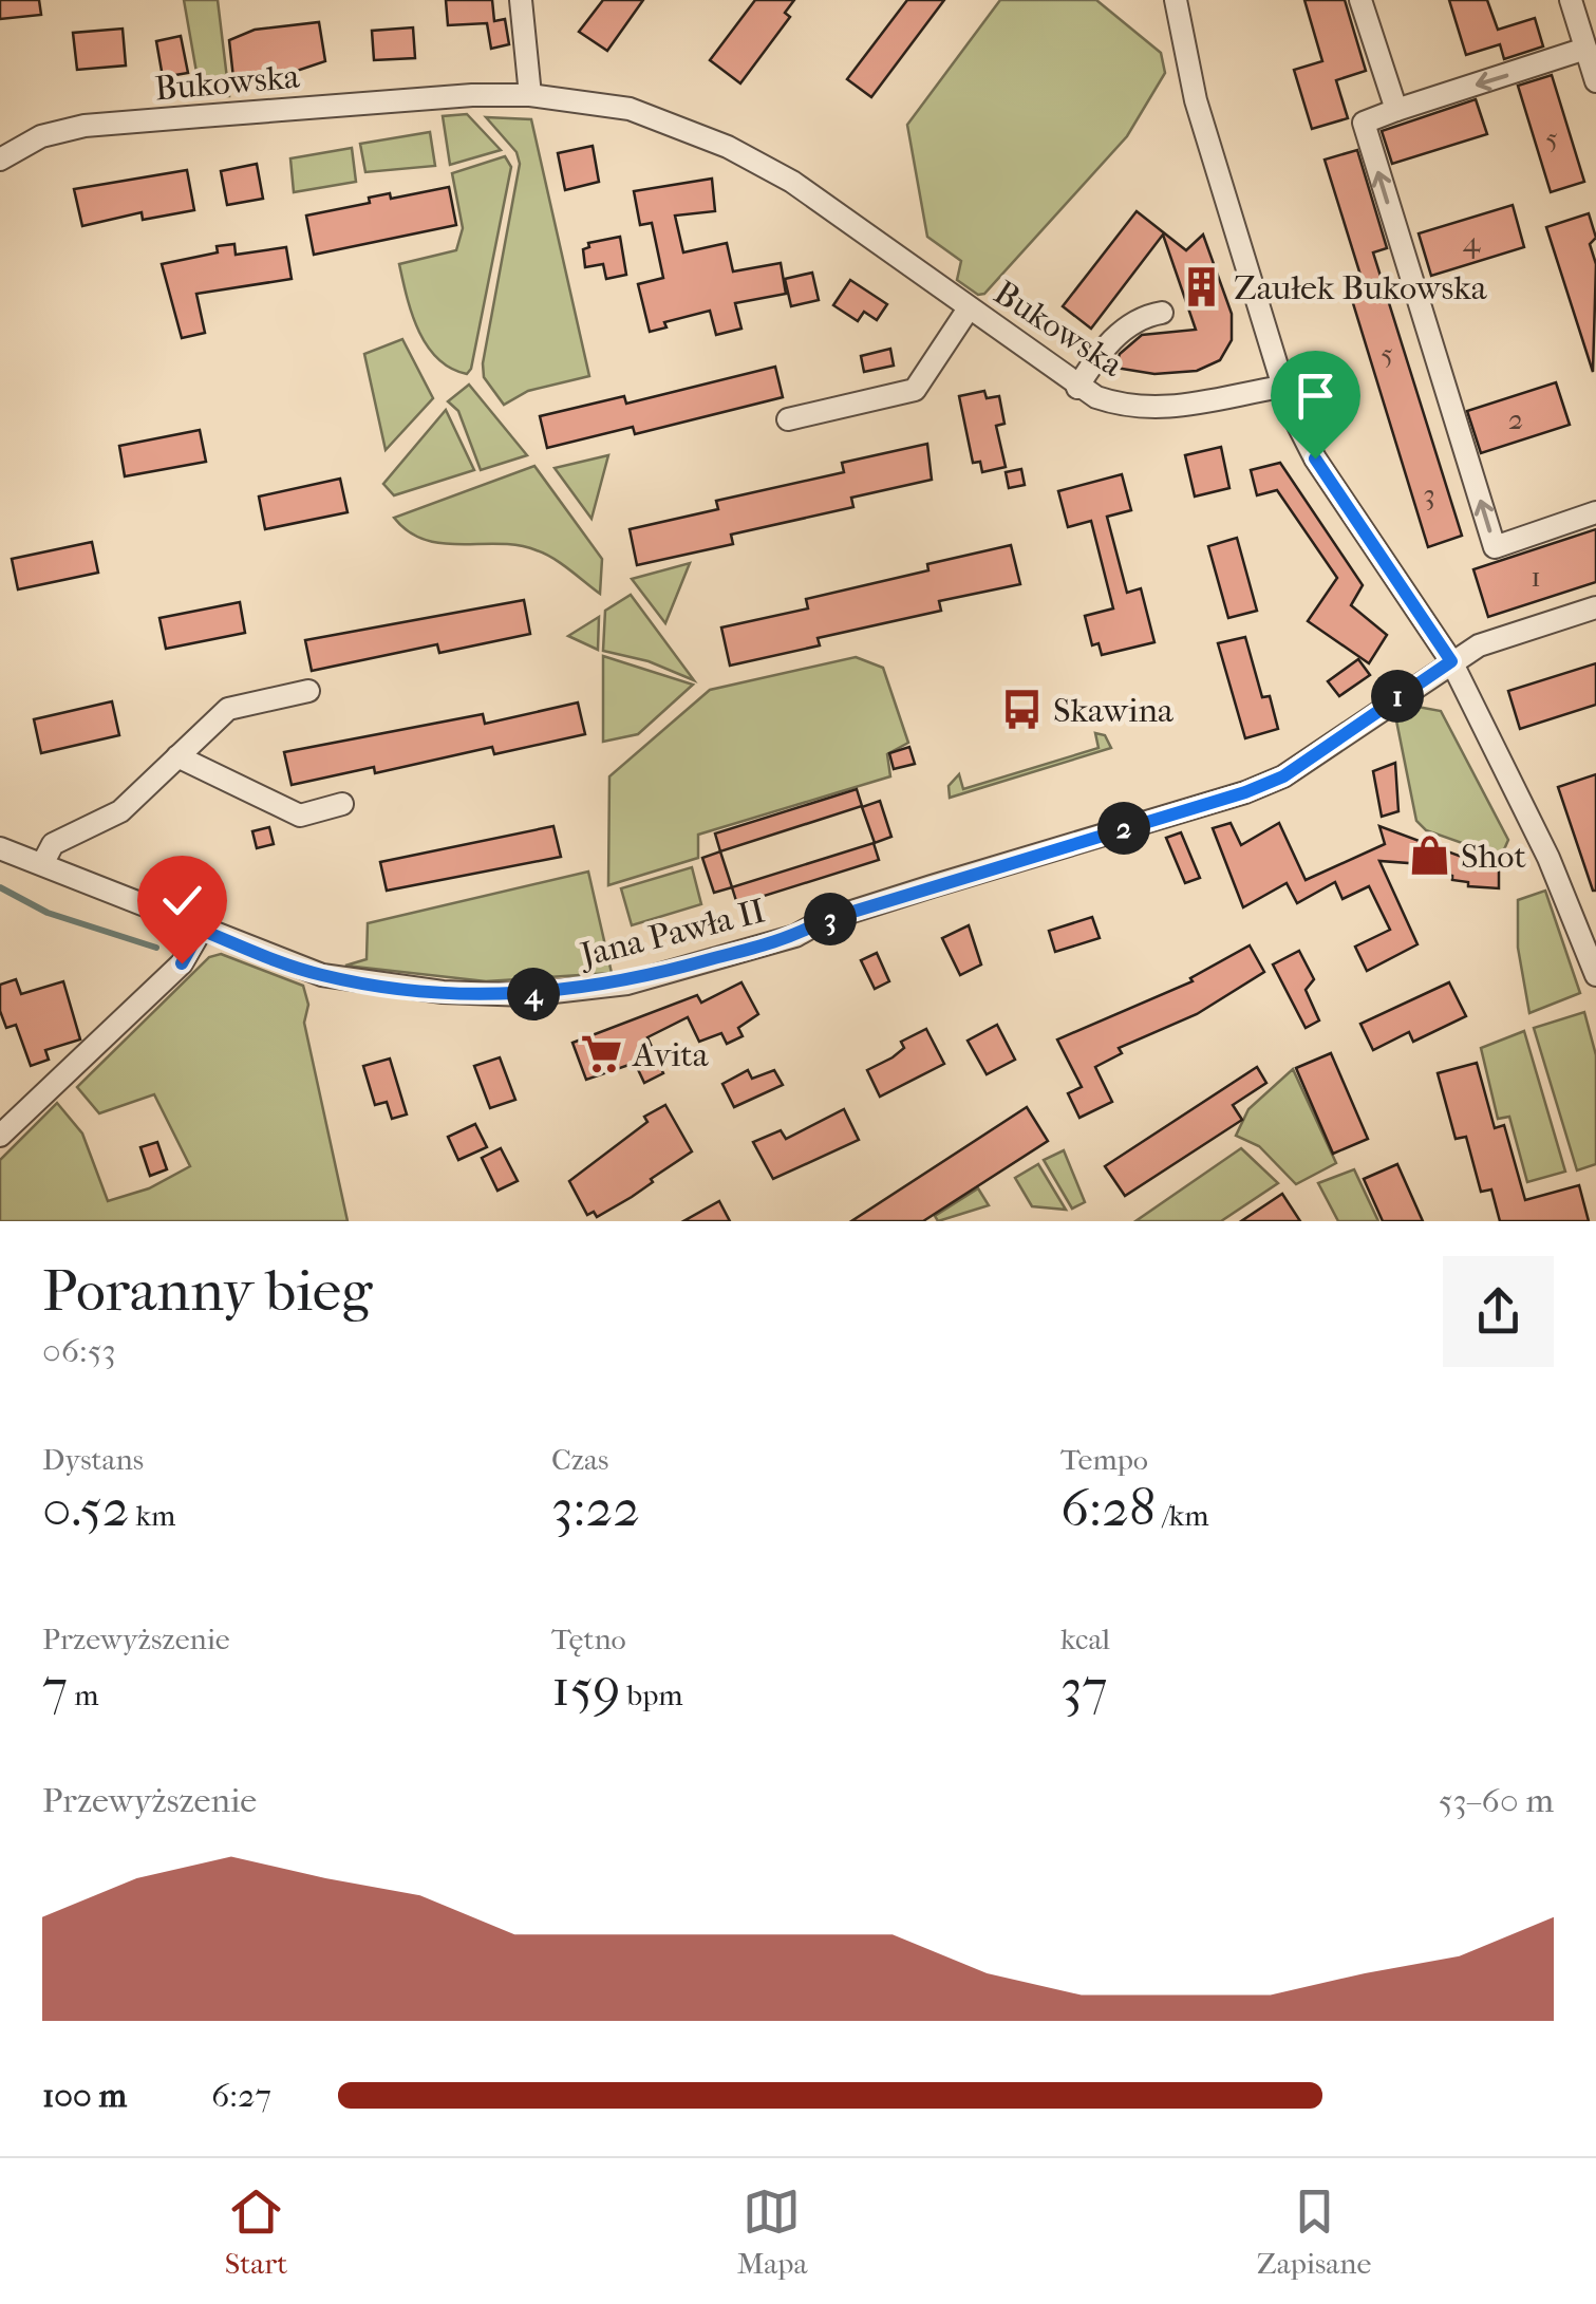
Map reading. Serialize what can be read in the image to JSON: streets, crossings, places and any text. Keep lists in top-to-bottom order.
{
  "streets": {
    "street": ["Bukowska", "Jana Pawła II"]
  },
  "places": {
    "building": ["Zaułek Bukowska"],
    "bus stop": ["Skawina"],
    "shop": ["Shot"],
    "supermarket": ["Avita"]
  },
  "house_numbers": [
    "5",
    "4",
    "5",
    "2",
    "3",
    "1"
  ],
  "page": {
    "pins": [
      "1",
      "2",
      "3",
      "4"
    ],
    "heading": ["Poranny bieg", "06:53"],
    "stats": [
      ["Dystans", "0.52 km"],
      ["Czas", "3:22"],
      ["Tempo", "6:28 /km"],
      ["Przewyższenie", "7 m"],
      ["Tętno", "159 bpm"],
      ["kcal", "37"]
    ],
    "chart": ["Przewyższenie", "53–60 m"],
    "list": [
      {
        "name": "100 m",
        "note": "6:27"
      }
    ],
    "tabs": ["Start", "Mapa", "Zapisane"]
  }
}
